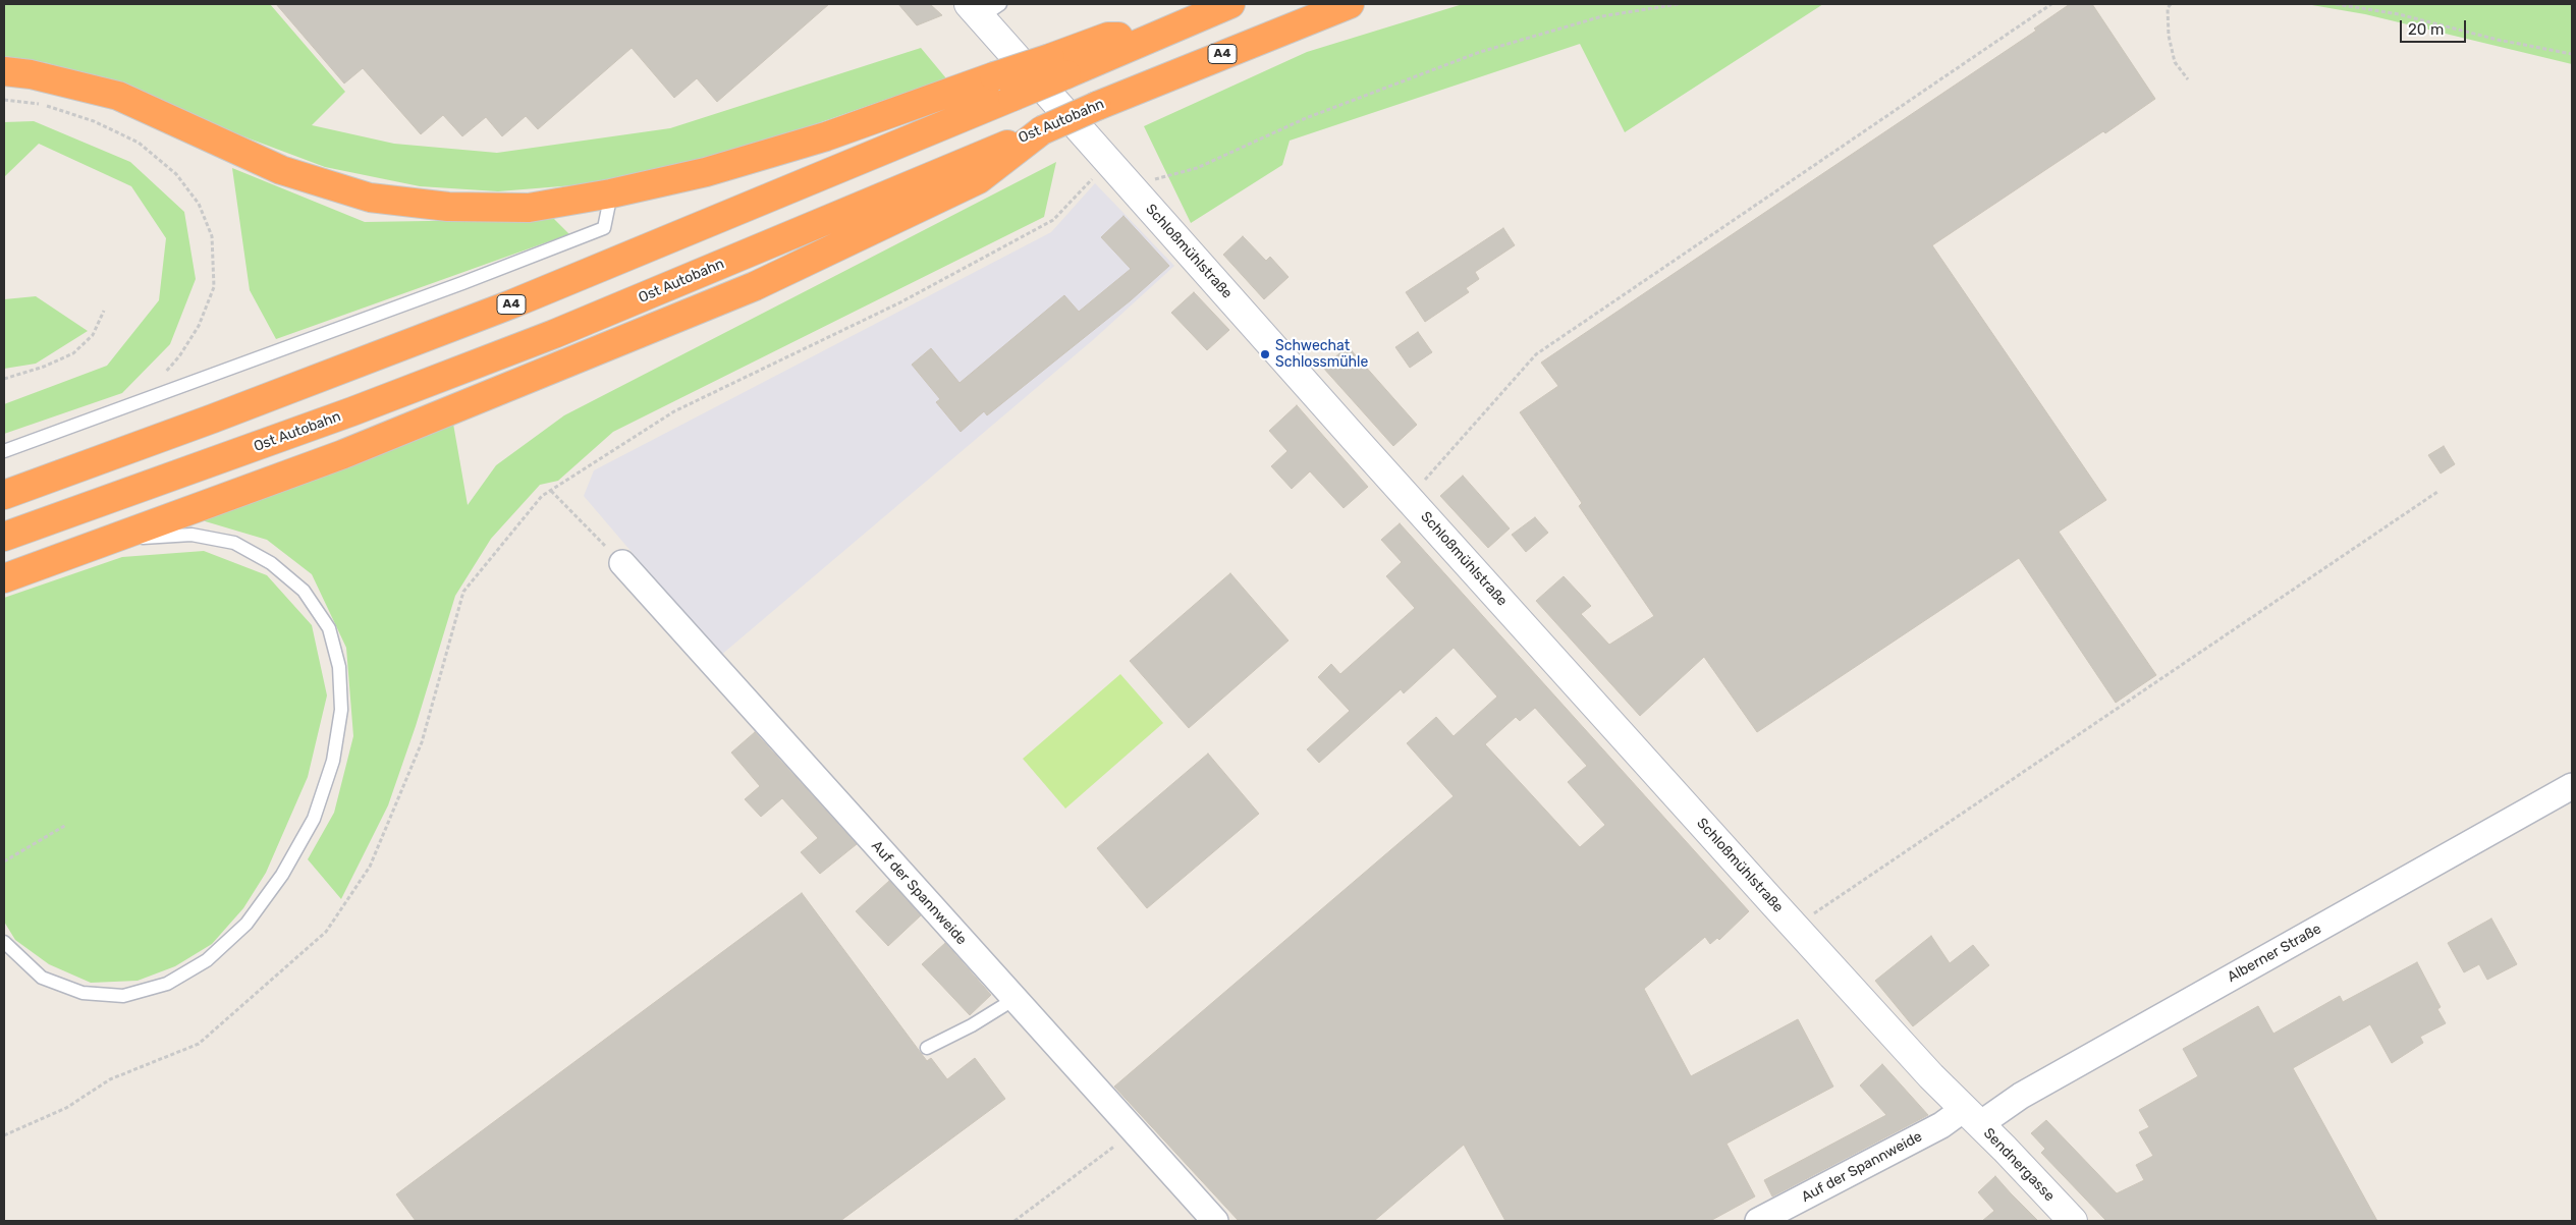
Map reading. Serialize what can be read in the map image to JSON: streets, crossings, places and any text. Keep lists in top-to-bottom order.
{
  "streets": {
    "highway": ["A4", "Ost Autobahn"],
    "street": [
      "Schloßmühlstraße",
      "Auf der Spannweide",
      "Alberner Straße",
      "Sendnergasse"
    ]
  },
  "crossings": [
    ["Schloßmühlstraße", "Auf der Spannweide"],
    ["Schloßmühlstraße", "Alberner Straße"],
    ["Schloßmühlstraße", "Sendnergasse"],
    ["Auf der Spannweide", "Alberner Straße"],
    ["Auf der Spannweide", "Sendnergasse"],
    ["Alberner Straße", "Sendnergasse"]
  ],
  "places": ["Schwechat Schlossmühle"],
  "scale_bar": "20 m"
}
